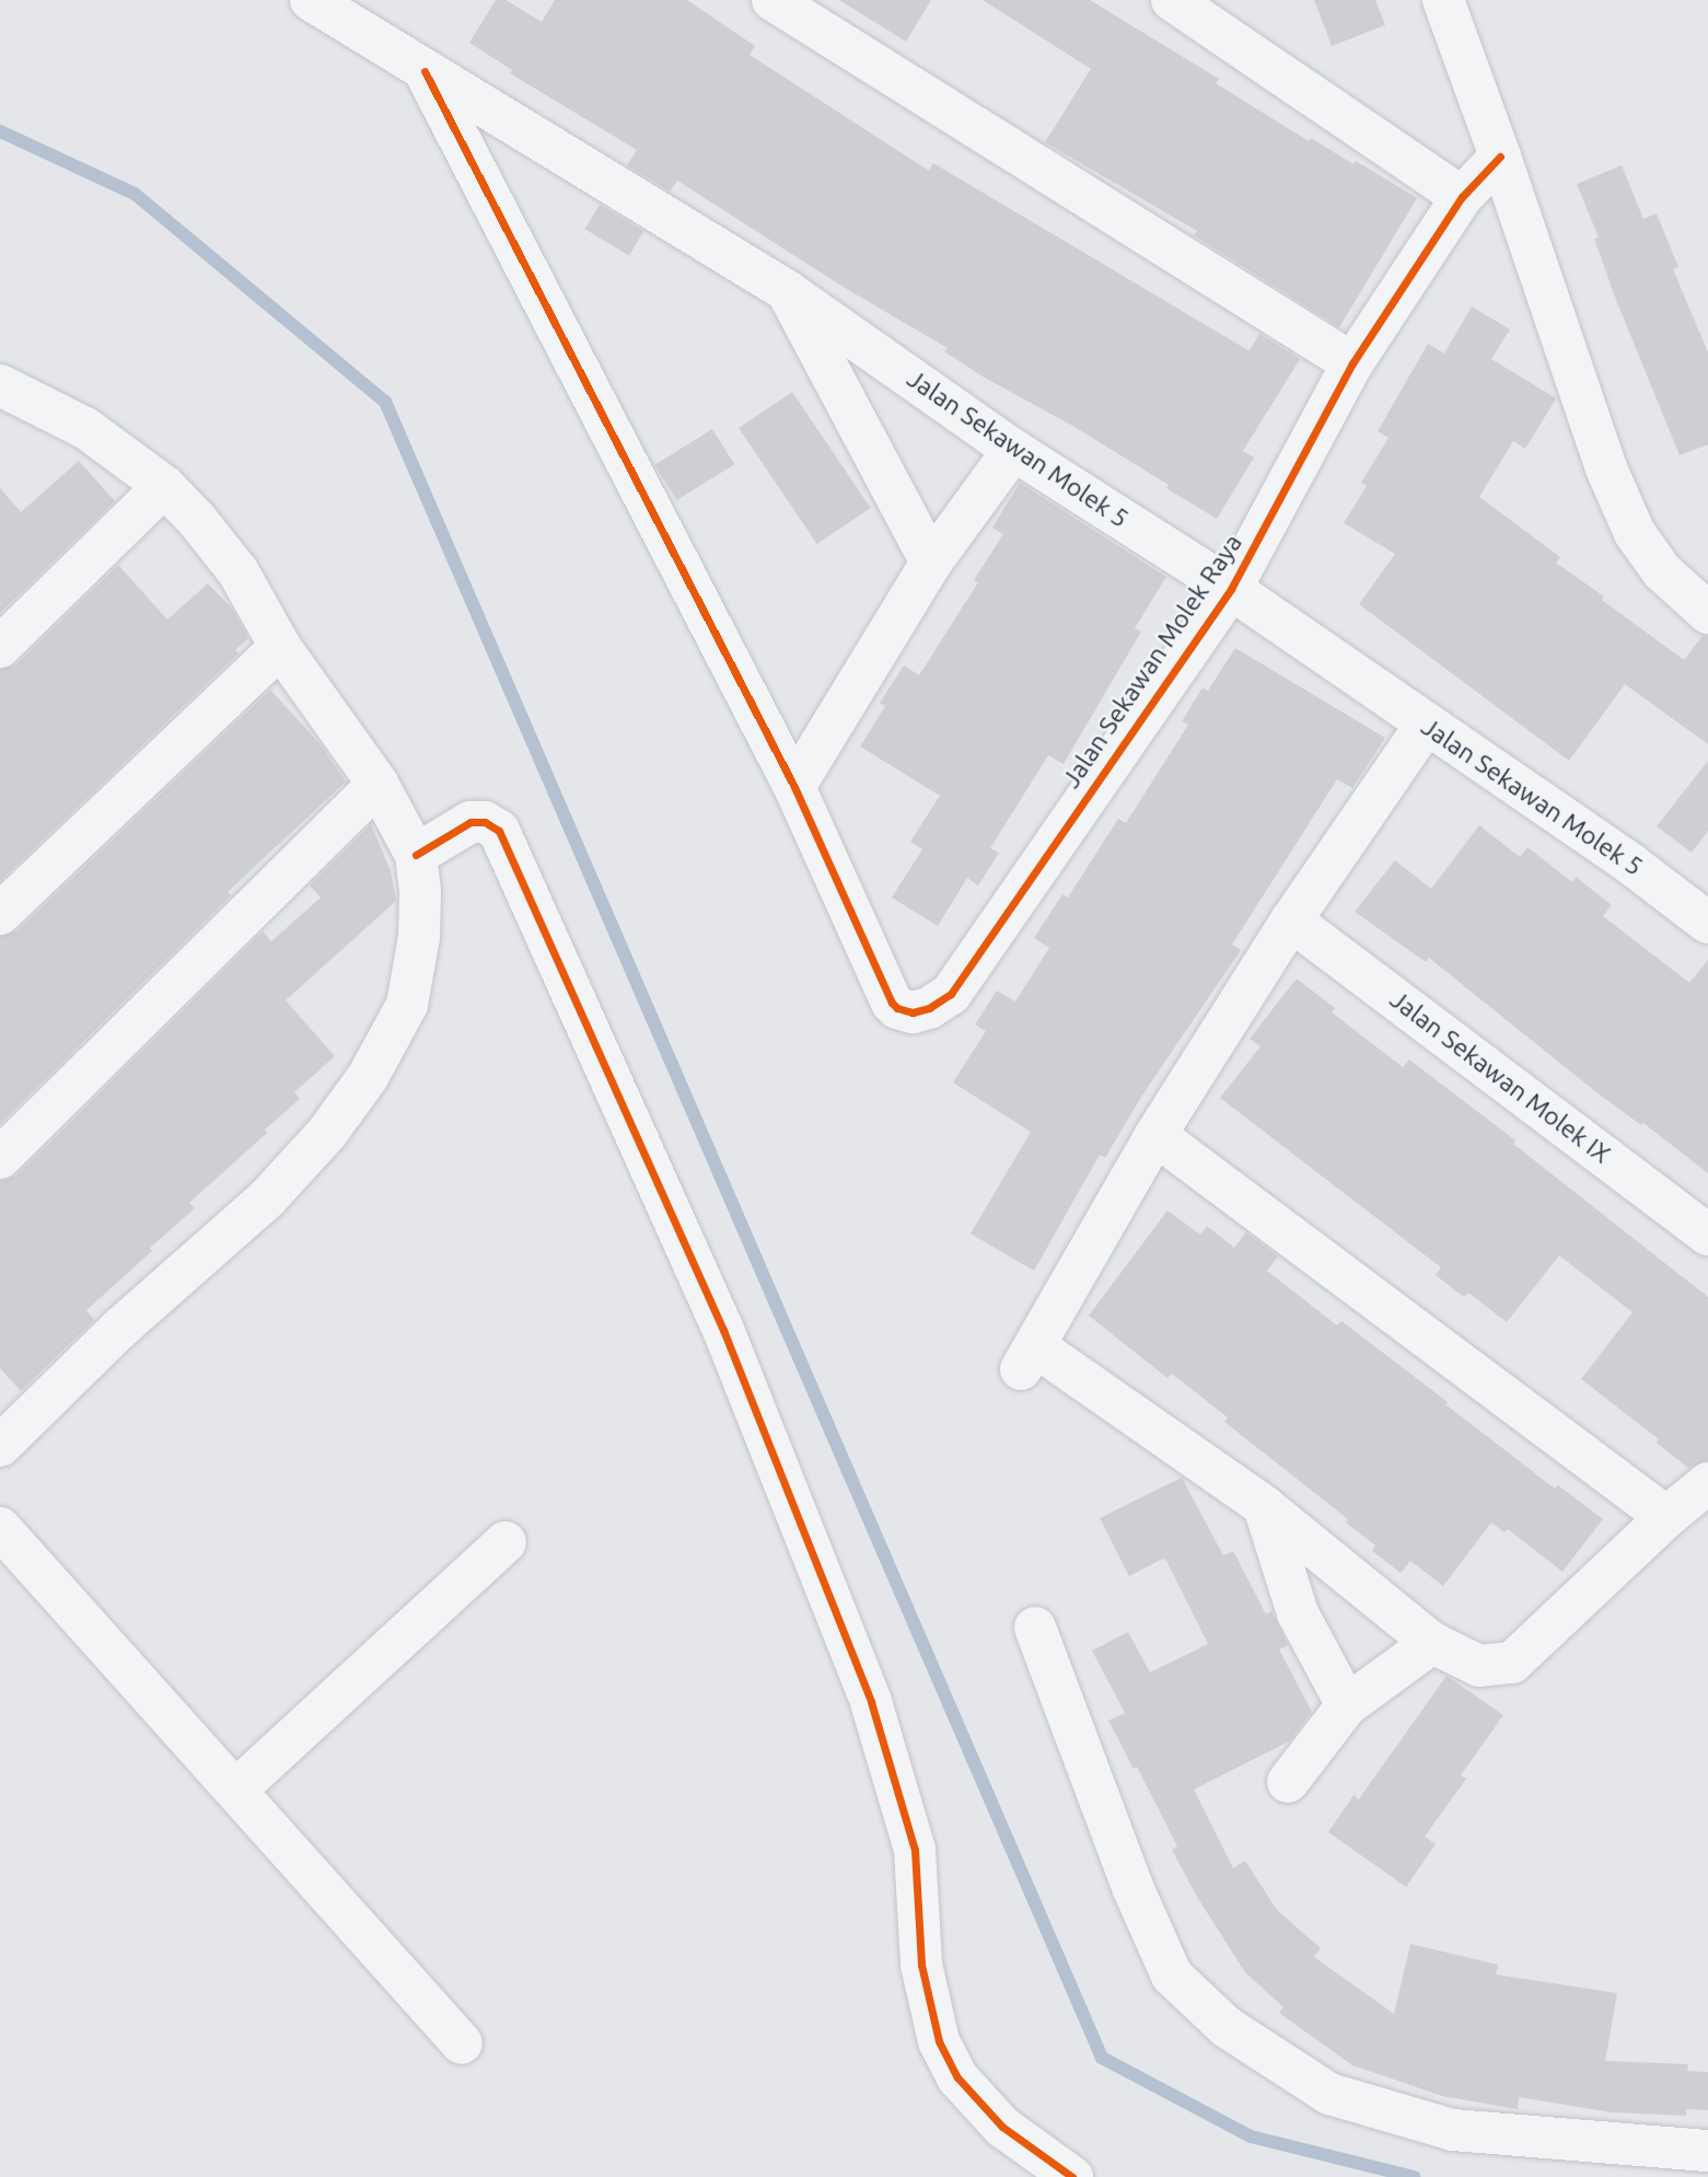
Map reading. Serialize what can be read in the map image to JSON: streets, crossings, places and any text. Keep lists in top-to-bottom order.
{
  "streets": {
    "street": ["Jalan Sekawan Molek 5", "Jalan Sekawan Molek Raya", "Jalan Sekawan Molek IX"]
  },
  "crossings": [
    ["Jalan Sekawan Molek 5", "Jalan Sekawan Molek Raya"]
  ]
}
